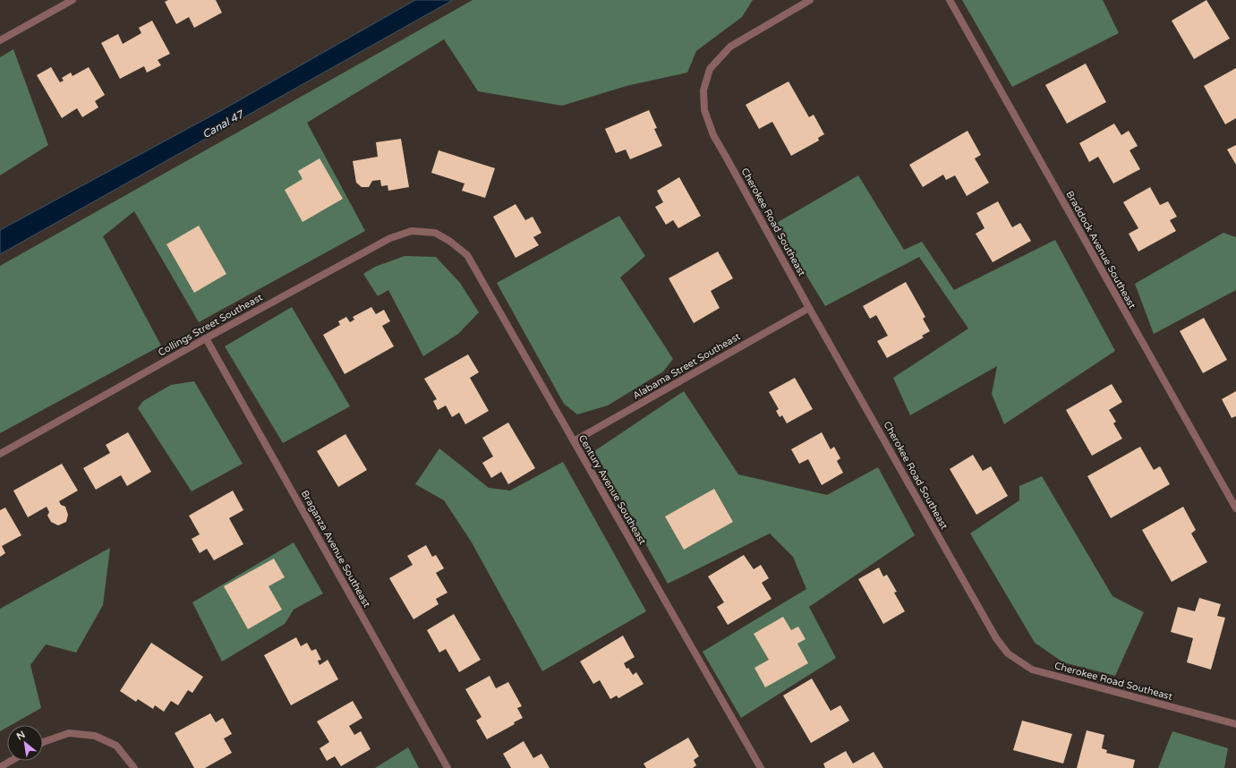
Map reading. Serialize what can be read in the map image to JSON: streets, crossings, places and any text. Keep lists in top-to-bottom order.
{
  "streets": {
    "street": [
      "Cherokee Road Southeast",
      "Braddock Avenue Southeast",
      "Collings Street Southeast",
      "Alabama Street Southeast",
      "Century Avenue Southeast",
      "Braganza Avenue Southeast"
    ]
  },
  "crossings": [
    ["Cherokee Road Southeast", "Alabama Street Southeast"],
    ["Collings Street Southeast", "Century Avenue Southeast"],
    ["Collings Street Southeast", "Braganza Avenue Southeast"],
    ["Alabama Street Southeast", "Century Avenue Southeast"]
  ],
  "water": ["Canal 47"],
  "north": "top left"
}
